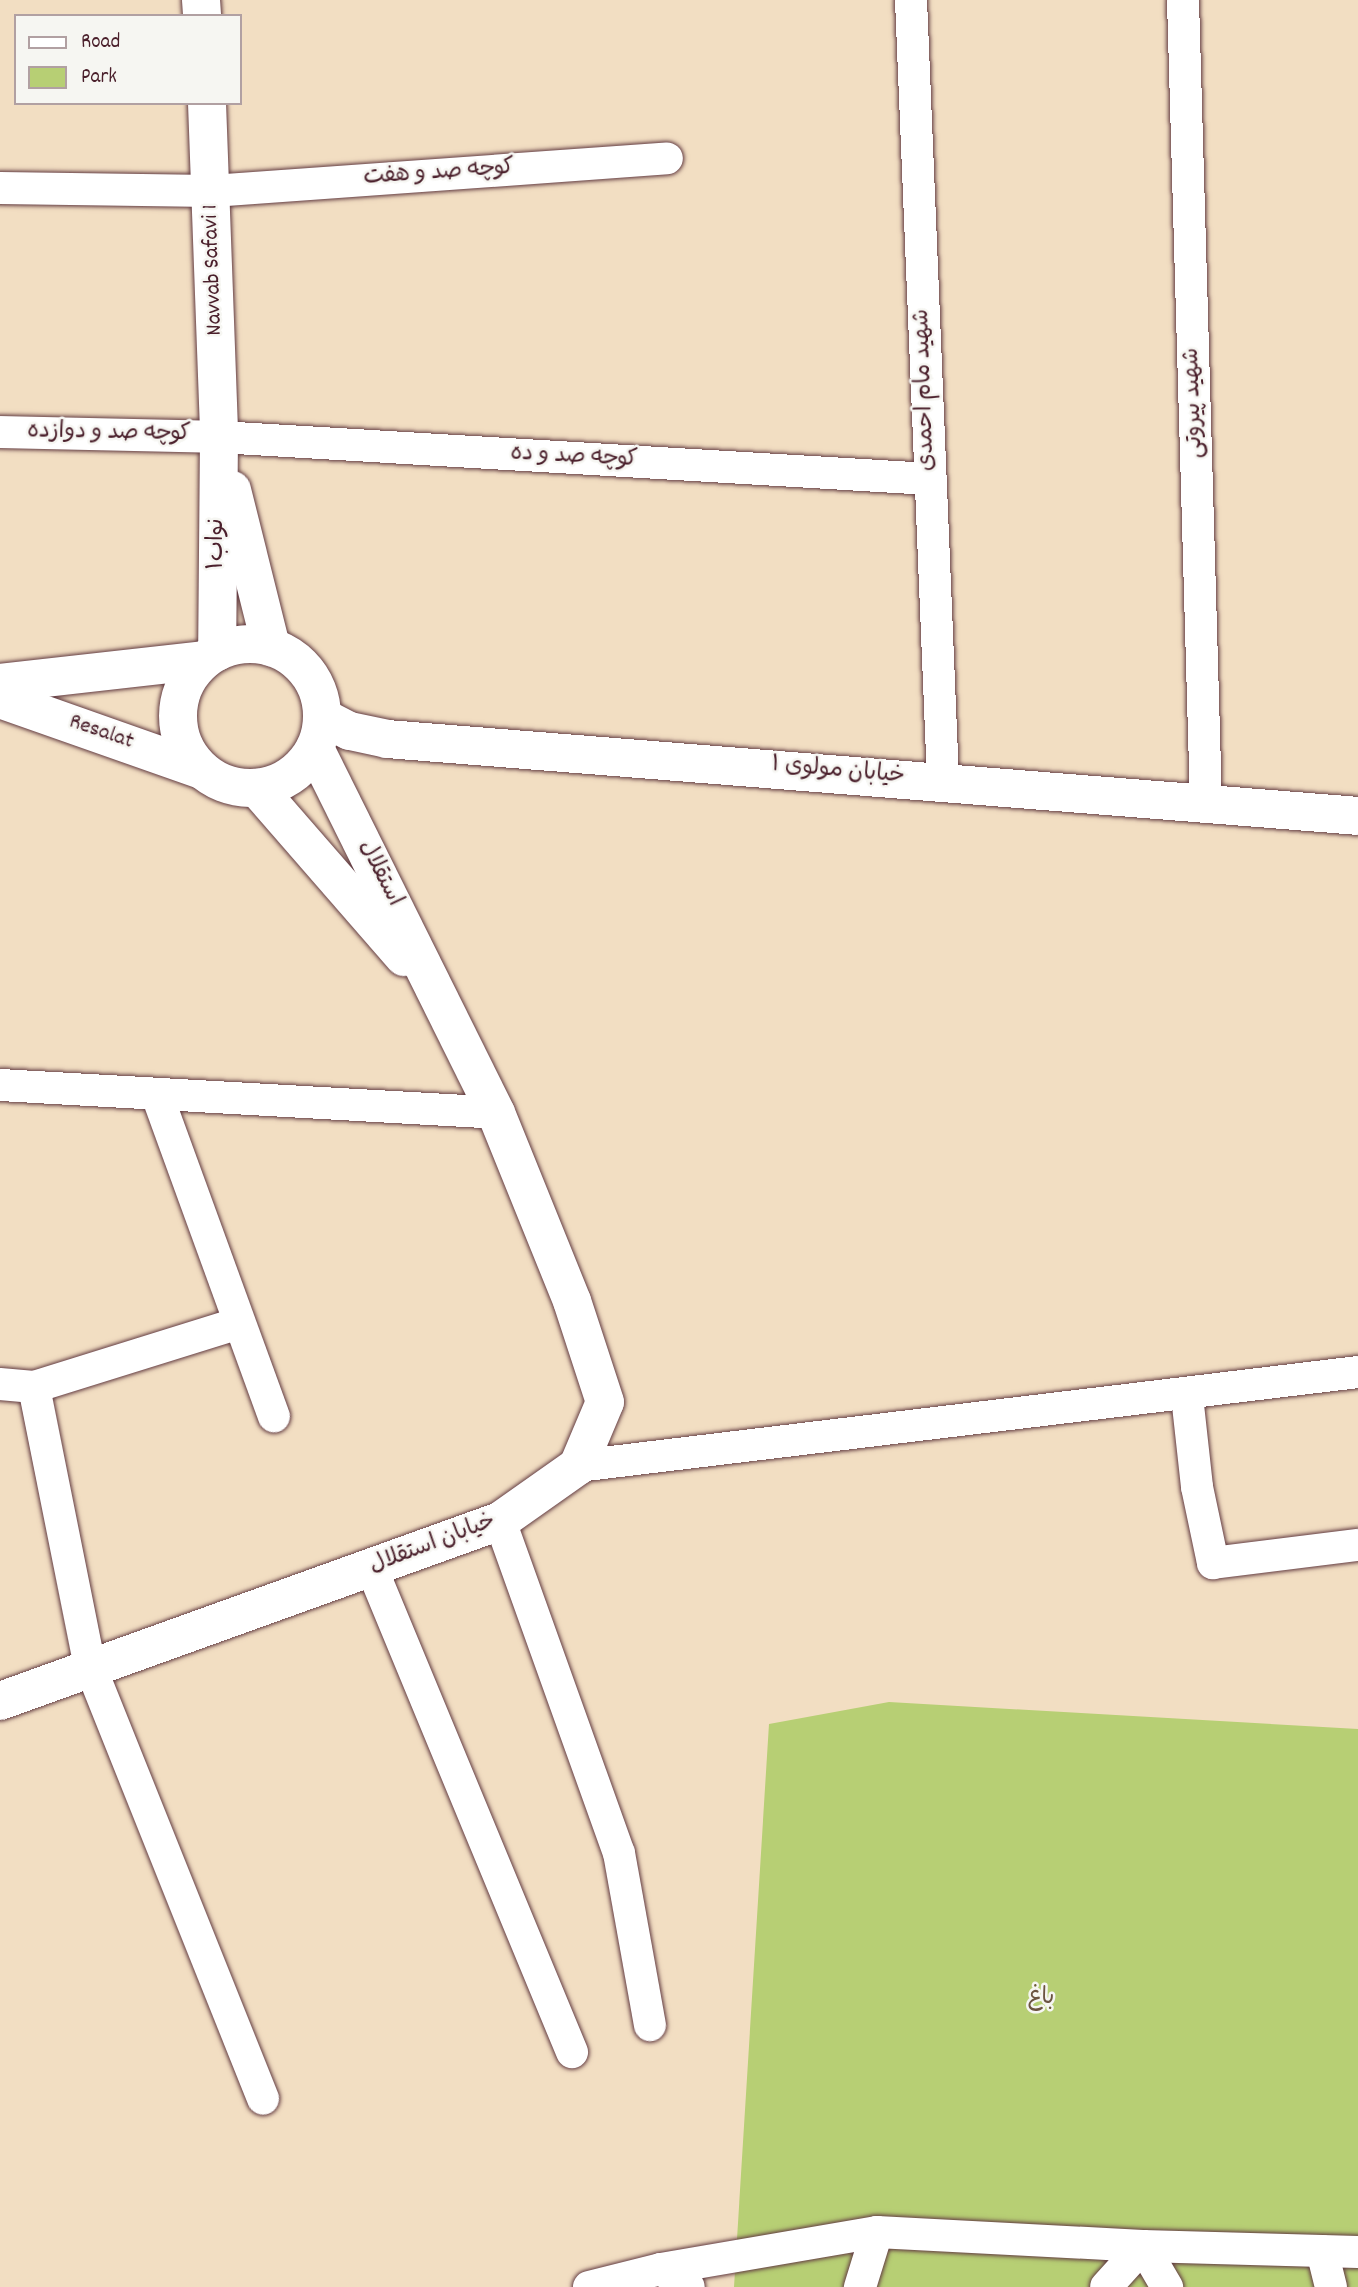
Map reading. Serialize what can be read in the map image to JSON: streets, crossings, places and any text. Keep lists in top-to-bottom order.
{
  "streets": {
    "street": [
      "کوچه صد و هفت",
      "Navvab Safavi 1",
      "شهید مام احمدی",
      "شهید پیروتی",
      "کوچه صد و دوازده",
      "کوچه صد و ده",
      "نواب۱",
      "Resalat",
      "خیابان مولوی ۱",
      "استقلال",
      "خیابان استقلال"
    ]
  },
  "crossings": [
    ["کوچه صد و هفت", "Navvab Safavi 1"],
    ["Navvab Safavi 1", "کوچه صد و دوازده"],
    ["Navvab Safavi 1", "کوچه صد و ده"],
    ["Navvab Safavi 1", "نواب۱"],
    ["شهید مام احمدی", "کوچه صد و ده"],
    ["شهید مام احمدی", "خیابان مولوی ۱"],
    ["شهید پیروتی", "خیابان مولوی ۱"],
    ["کوچه صد و دوازده", "کوچه صد و ده"],
    ["کوچه صد و دوازده", "نواب۱"],
    ["کوچه صد و ده", "نواب۱"],
    ["نواب۱", "Resalat"],
    ["نواب۱", "خیابان مولوی ۱"],
    ["نواب۱", "استقلال"],
    ["Resalat", "خیابان مولوی ۱"],
    ["Resalat", "استقلال"],
    ["خیابان مولوی ۱", "استقلال"]
  ],
  "parks": ["باغ"],
  "legend": ["Road", "Park"]
}
